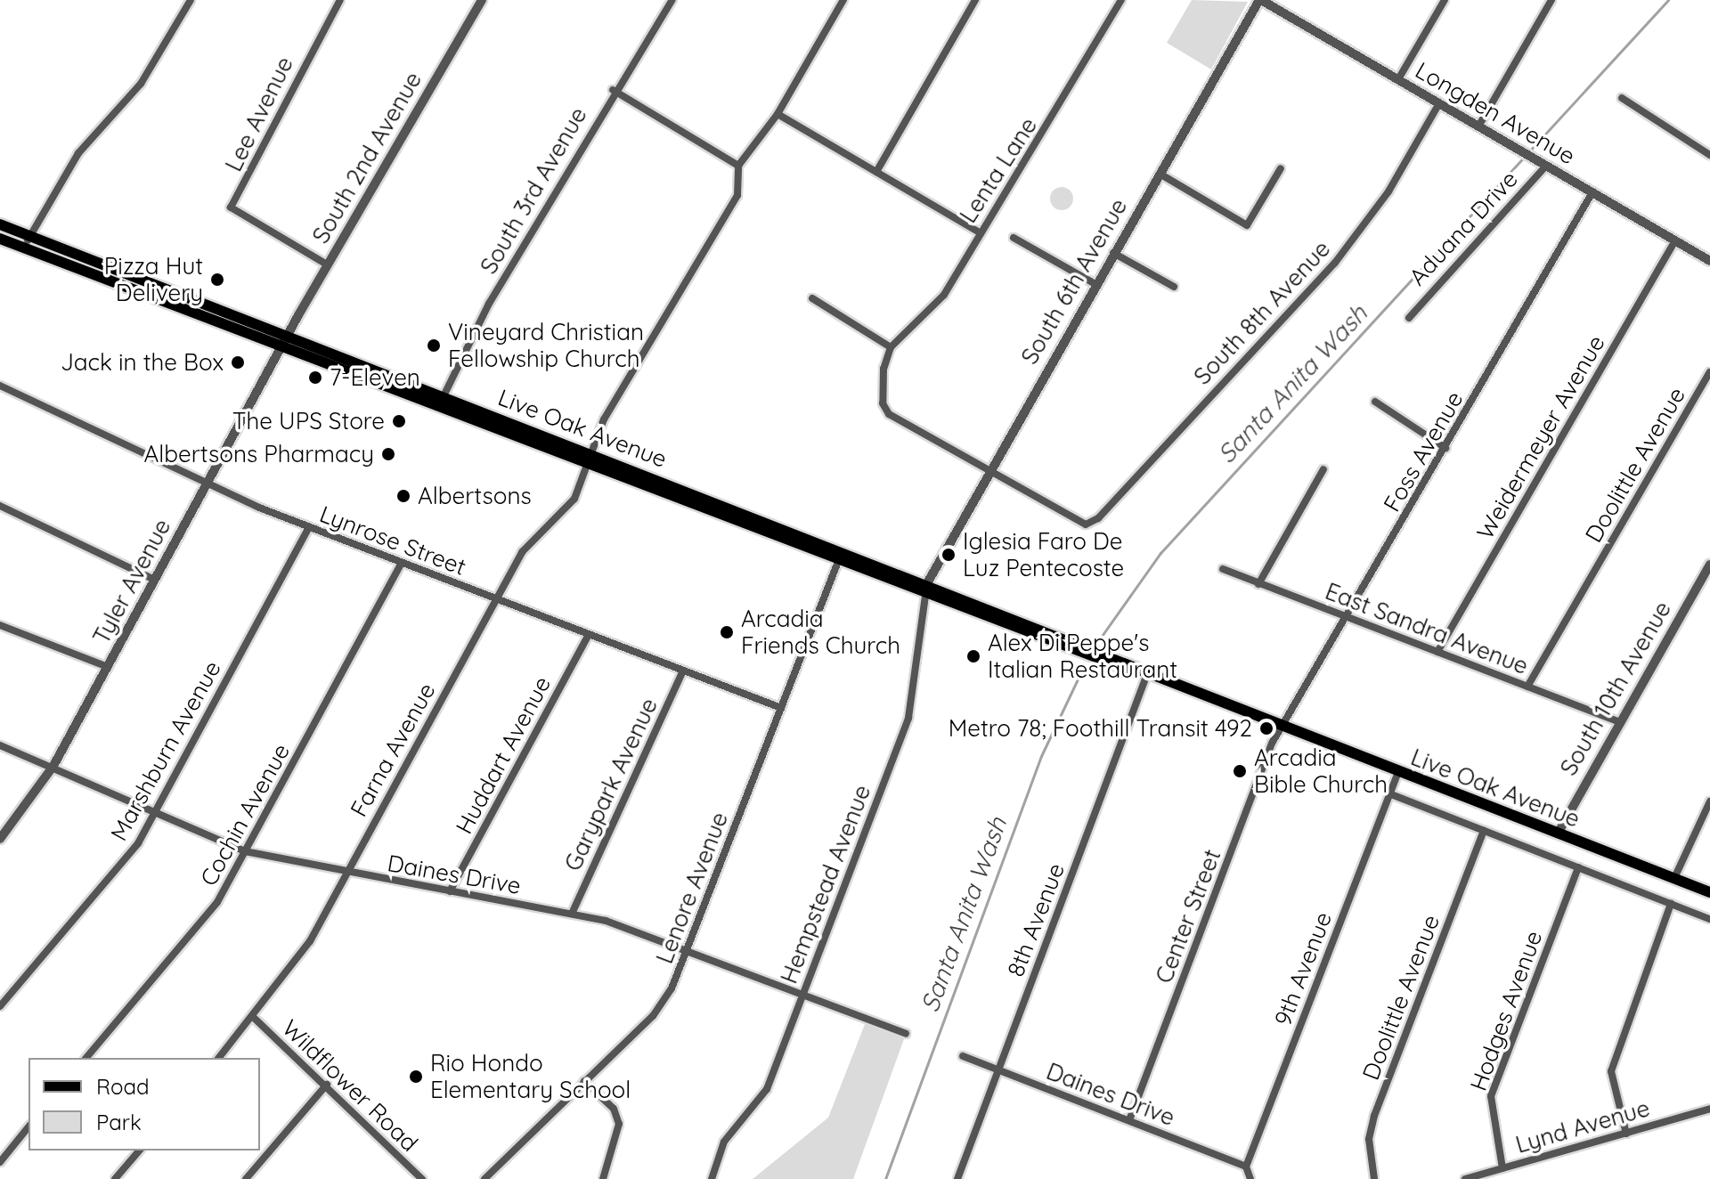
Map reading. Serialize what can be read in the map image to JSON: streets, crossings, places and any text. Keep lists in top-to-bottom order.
{
  "streets": {
    "main road": ["Live Oak Avenue"],
    "street": [
      "Longden Avenue",
      "Lee Avenue",
      "South 2nd Avenue",
      "Lenta Lane",
      "South 3rd Avenue",
      "Aduana Drive",
      "South 6th Avenue",
      "South 8th Avenue",
      "Weidermeyer Avenue",
      "Foss Avenue",
      "Doolittle Avenue",
      "Lynrose Street",
      "Tyler Avenue",
      "East Sandra Avenue",
      "South 10th Avenue",
      "Farna Avenue",
      "Marshburn Avenue",
      "Huddart Avenue",
      "Garypark Avenue",
      "Cochin Avenue",
      "Daines Drive",
      "Hempstead Avenue",
      "Lenore Avenue",
      "Center Street",
      "8th Avenue",
      "9th Avenue",
      "Hodges Avenue",
      "Wildflower Road",
      "Lynd Avenue"
    ]
  },
  "crossings": [
    ["Longden Avenue", "Aduana Drive"],
    ["Longden Avenue", "South 6th Avenue"],
    ["Longden Avenue", "South 8th Avenue"],
    ["Longden Avenue", "Weidermeyer Avenue"],
    ["Longden Avenue", "Foss Avenue"],
    ["Lee Avenue", "South 2nd Avenue"],
    ["South 2nd Avenue", "Live Oak Avenue"],
    ["South 2nd Avenue", "Tyler Avenue"],
    ["South 3rd Avenue", "Live Oak Avenue"],
    ["South 6th Avenue", "South 8th Avenue"],
    ["South 6th Avenue", "Live Oak Avenue"],
    ["South 6th Avenue", "Hempstead Avenue"],
    ["Live Oak Avenue", "Foss Avenue"],
    ["Live Oak Avenue", "Doolittle Avenue"],
    ["Live Oak Avenue", "Tyler Avenue"],
    ["Live Oak Avenue", "South 10th Avenue"],
    ["Live Oak Avenue", "Farna Avenue"],
    ["Live Oak Avenue", "Hempstead Avenue"],
    ["Live Oak Avenue", "Lenore Avenue"],
    ["Live Oak Avenue", "Center Street"],
    ["Live Oak Avenue", "8th Avenue"],
    ["Live Oak Avenue", "9th Avenue"],
    ["Live Oak Avenue", "Hodges Avenue"],
    ["Weidermeyer Avenue", "East Sandra Avenue"],
    ["Foss Avenue", "East Sandra Avenue"],
    ["Foss Avenue", "Center Street"],
    ["Doolittle Avenue", "East Sandra Avenue"],
    ["Lynrose Street", "Tyler Avenue"],
    ["Lynrose Street", "Farna Avenue"],
    ["Lynrose Street", "Marshburn Avenue"],
    ["Lynrose Street", "Huddart Avenue"],
    ["Lynrose Street", "Garypark Avenue"],
    ["Lynrose Street", "Cochin Avenue"],
    ["Lynrose Street", "Lenore Avenue"],
    ["Tyler Avenue", "Daines Drive"],
    ["East Sandra Avenue", "South 10th Avenue"],
    ["Farna Avenue", "Daines Drive"],
    ["Farna Avenue", "Wildflower Road"],
    ["Marshburn Avenue", "Daines Drive"],
    ["Huddart Avenue", "Daines Drive"],
    ["Garypark Avenue", "Daines Drive"],
    ["Cochin Avenue", "Daines Drive"],
    ["Daines Drive", "Hempstead Avenue"],
    ["Daines Drive", "Lenore Avenue"],
    ["Daines Drive", "Center Street"],
    ["Daines Drive", "8th Avenue"],
    ["Daines Drive", "9th Avenue"],
    ["Hodges Avenue", "Lynd Avenue"]
  ],
  "water": ["Santa Anita Wash"],
  "places": [
    "Pizza Hut Delivery",
    "Vineyard Christian Fellowship Church",
    "Jack in the Box",
    "7-Eleven",
    "The UPS Store",
    "Albertsons Pharmacy",
    "Albertsons",
    "Iglesia Faro De Luz Pentecoste",
    "Arcadia Friends Church",
    "Alex Di Peppe's Italian Restaurant",
    "Metro 78; Foothill Transit 492",
    "Arcadia Bible Church",
    "Rio Hondo Elementary School"
  ],
  "legend": ["Road", "Park"]
}
